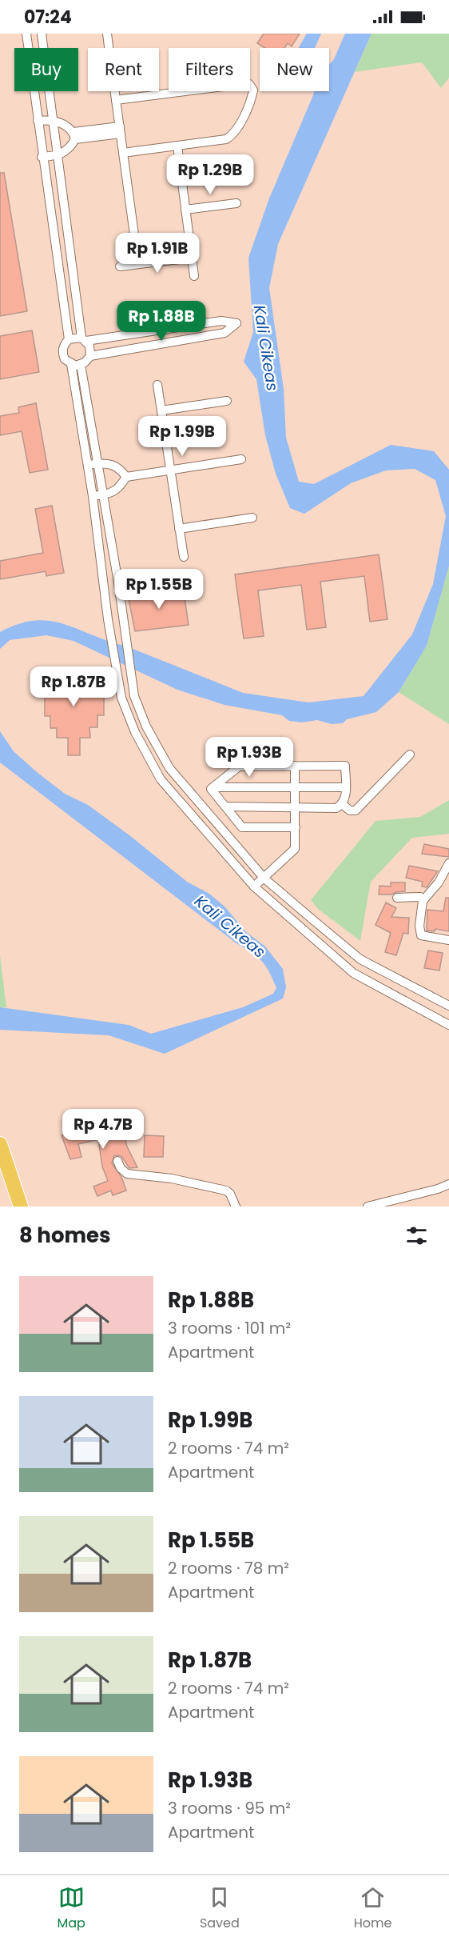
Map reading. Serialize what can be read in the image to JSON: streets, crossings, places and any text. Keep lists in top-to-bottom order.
{
  "water": ["Kali Cikeas"],
  "page": {
    "status": "07:24",
    "chip": [
      "Buy",
      "Rent",
      "Filters",
      "New"
    ],
    "price": [
      "Rp 1.29B",
      "Rp 1.91B",
      "Rp 1.88B",
      "Rp 1.99B",
      "Rp 1.55B",
      "Rp 1.87B",
      "Rp 1.93B",
      "Rp 4.7B"
    ],
    "heading": "8 homes",
    "list": [
      {
        "name": "Rp 1.88B",
        "note": "3 rooms · 101 m² · Apartment"
      },
      {
        "name": "Rp 1.99B",
        "note": "2 rooms · 74 m² · Apartment"
      },
      {
        "name": "Rp 1.55B",
        "note": "2 rooms · 78 m² · Apartment"
      },
      {
        "name": "Rp 1.87B",
        "note": "2 rooms · 74 m² · Apartment"
      },
      {
        "name": "Rp 1.93B",
        "note": "3 rooms · 95 m² · Apartment"
      }
    ],
    "tabs": ["Map", "Saved", "Home"]
  }
}
